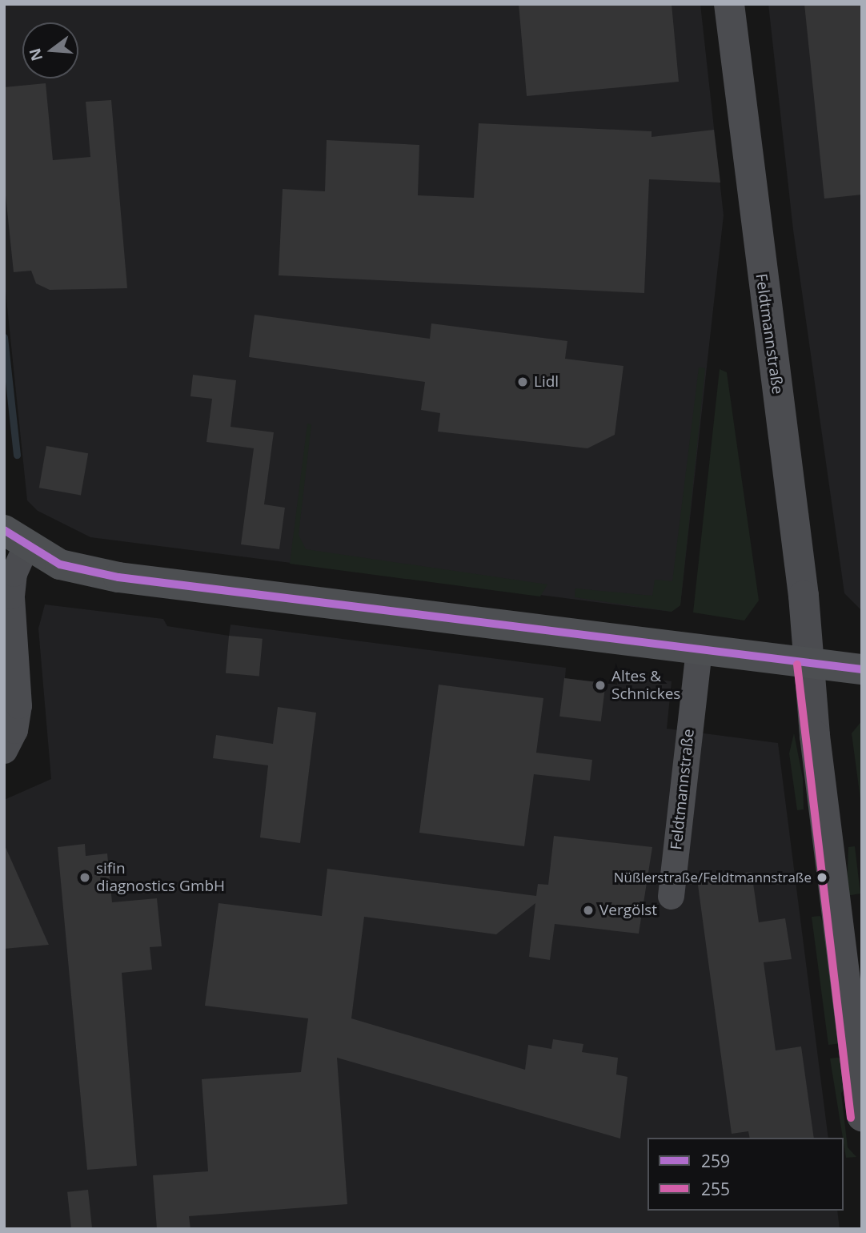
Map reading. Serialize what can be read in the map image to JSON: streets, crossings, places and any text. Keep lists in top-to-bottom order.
{
  "streets": {
    "street": ["Feldtmannstraße"]
  },
  "places": [
    "Lidl",
    "Altes & Schnickes",
    "sifin diagnostics GmbH",
    "Nüßlerstraße/Feldtmannstraße",
    "Vergölst"
  ],
  "lines": ["transit line 259", "transit line 255"],
  "legend": ["259", "255"],
  "north": "left"
}
